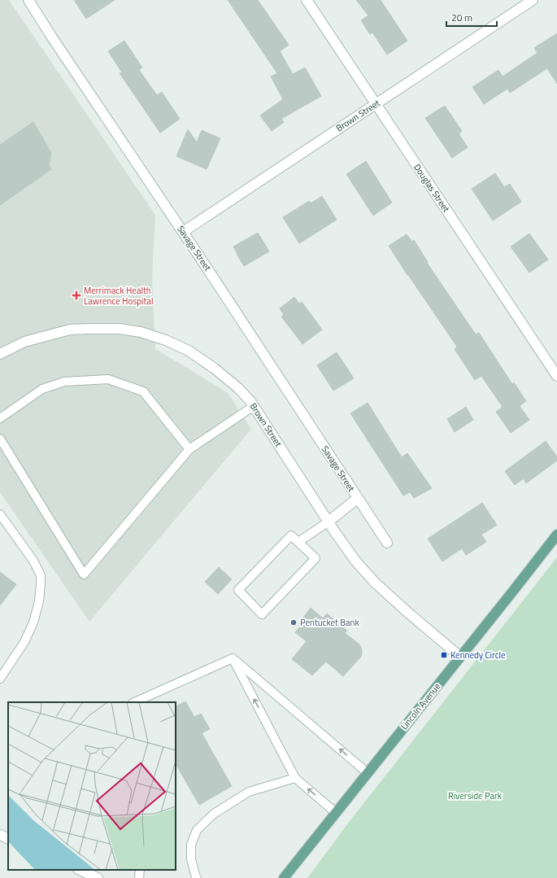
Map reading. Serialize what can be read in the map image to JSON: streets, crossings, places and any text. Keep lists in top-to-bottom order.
{
  "streets": {
    "main road": ["Lincoln Avenue"],
    "street": ["Brown Street", "Douglas Street", "Savage Street"]
  },
  "crossings": [
    ["Brown Street", "Douglas Street"],
    ["Brown Street", "Savage Street"],
    ["Brown Street", "Lincoln Avenue"]
  ],
  "parks": ["Riverside Park"],
  "places": {
    "health": ["Merrimack Health Lawrence Hospital"],
    "other": ["Pentucket Bank"],
    "transit": ["Kennedy Circle"]
  },
  "scale_bar": "20 m"
}
